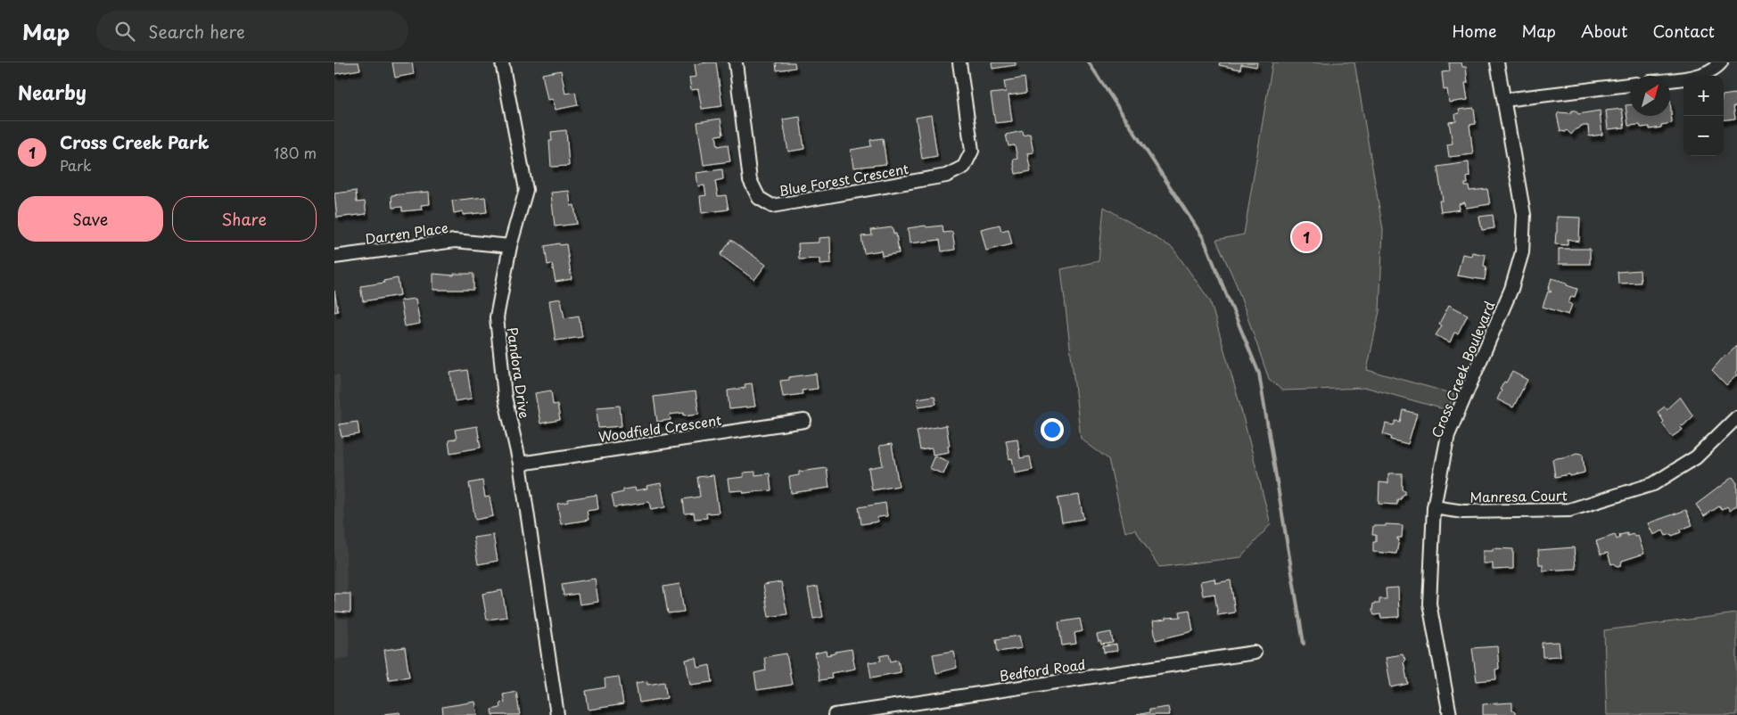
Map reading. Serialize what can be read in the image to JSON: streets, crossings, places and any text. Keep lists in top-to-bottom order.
{
  "streets": {
    "street": [
      "Blue Forest Crescent",
      "Darren Place",
      "Cross Creek Boulevard",
      "Pandora Drive",
      "Woodfield Crescent",
      "Manresa Court",
      "Bedford Road"
    ]
  },
  "crossings": [
    ["Darren Place", "Pandora Drive"],
    ["Cross Creek Boulevard", "Manresa Court"],
    ["Pandora Drive", "Woodfield Crescent"]
  ],
  "north": "top right",
  "page": {
    "header": "Map",
    "search": "Search here",
    "nav": [
      "Home",
      "Map",
      "About",
      "Contact"
    ],
    "heading": "Nearby",
    "map_buttons": ["+", "−"],
    "list": [
      {
        "mark": "1",
        "name": "Cross Creek Park",
        "note": "Park",
        "value": "180 m"
      }
    ],
    "buttons": ["Save", "Share"],
    "pins": "1"
  }
}
